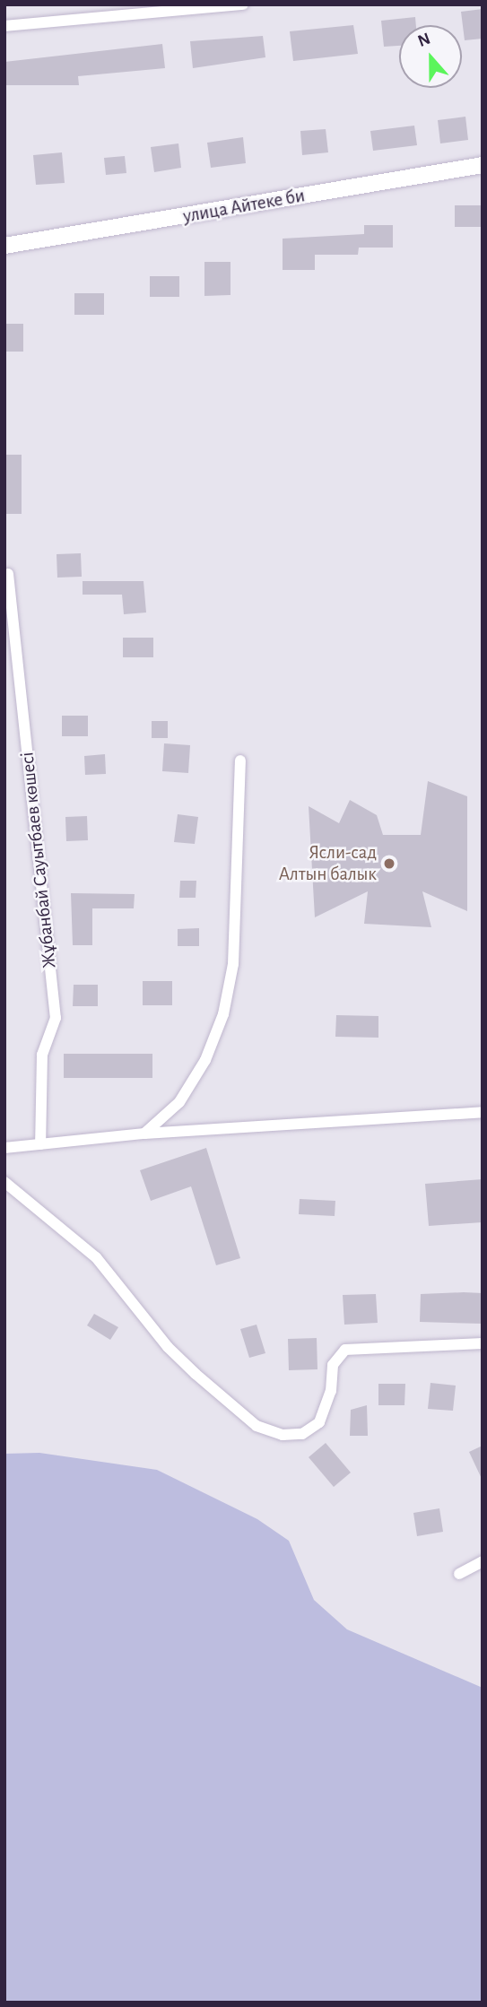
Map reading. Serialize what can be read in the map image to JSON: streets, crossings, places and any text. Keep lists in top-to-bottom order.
{
  "streets": {
    "street": ["улица Айтеке би", "Жұбанбай Сауытбаев көшесі"]
  },
  "places": ["Ясли-сад Алтын балык"],
  "north": "top"
}
